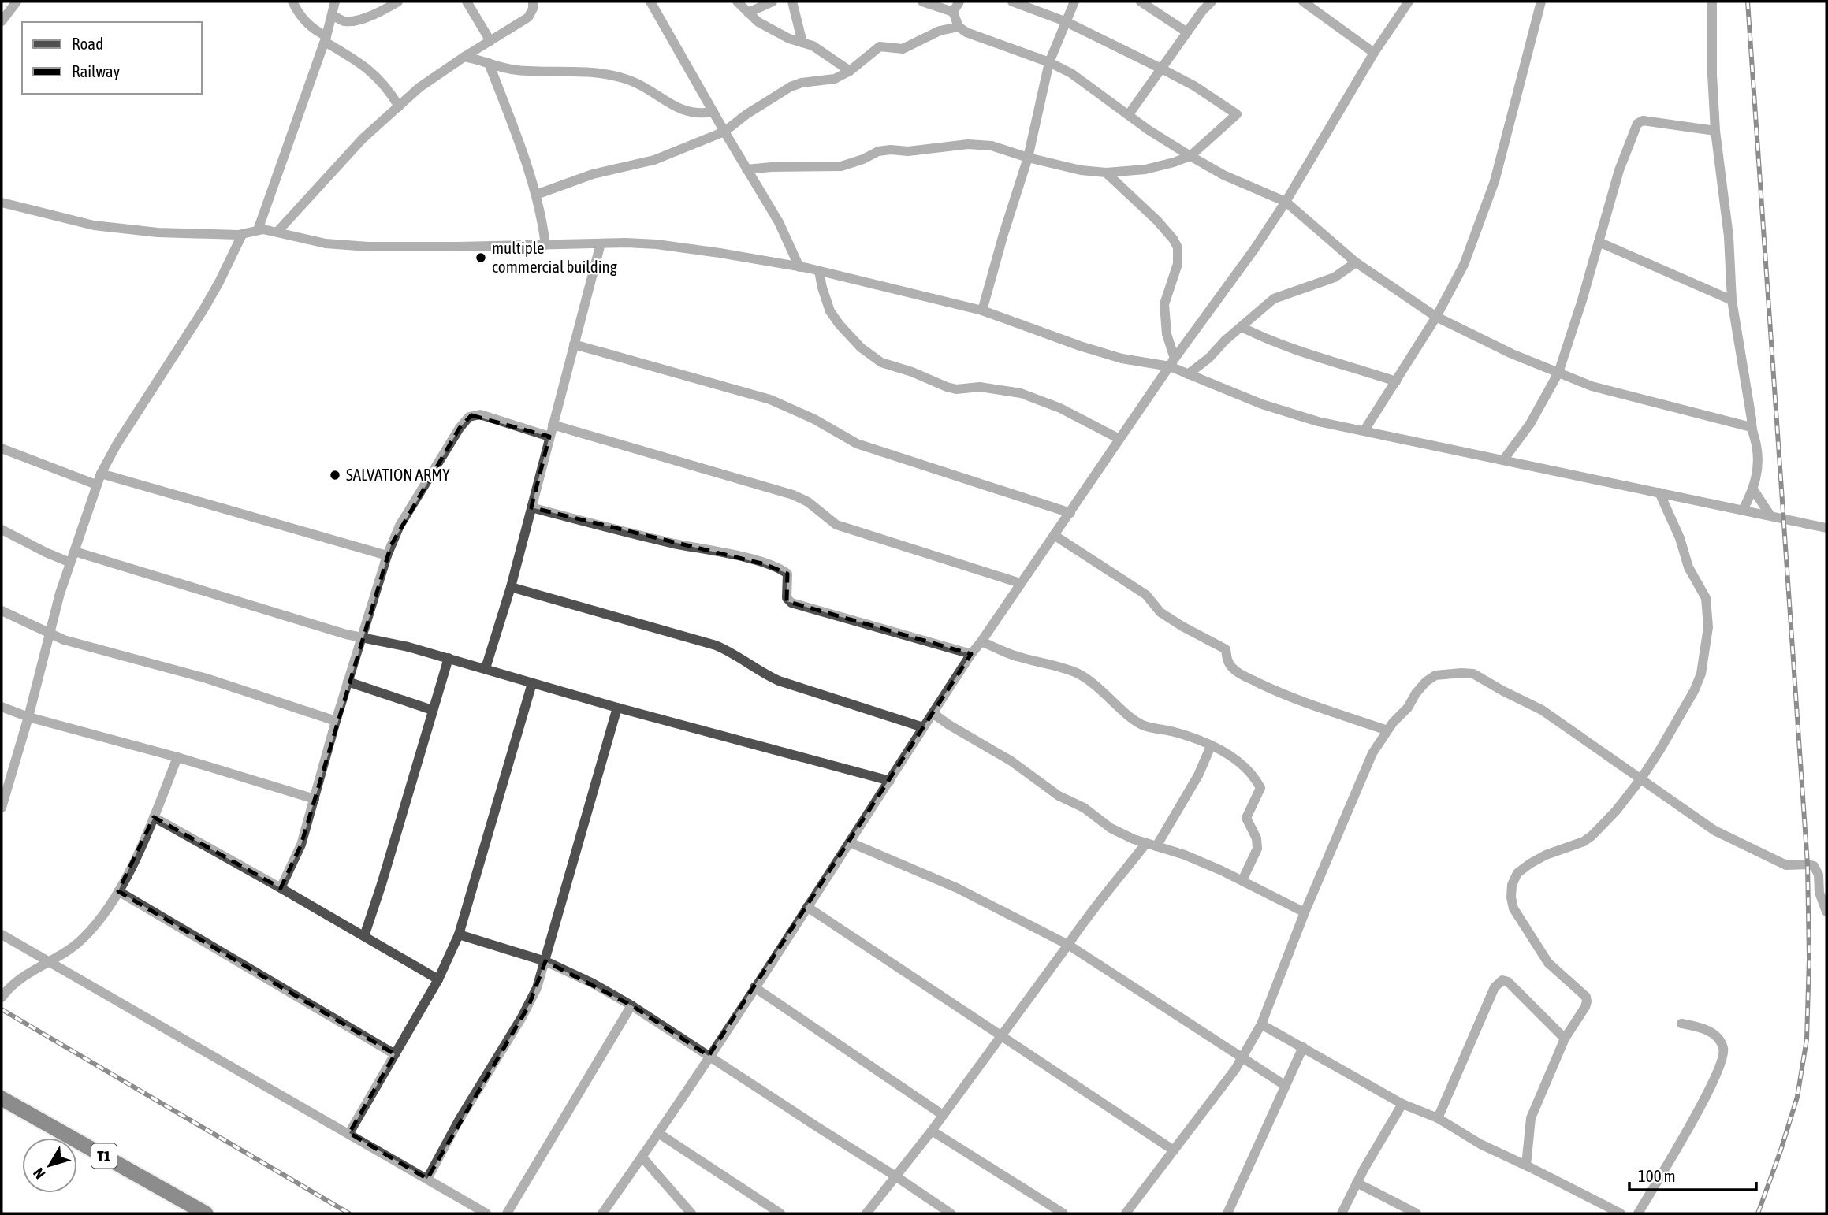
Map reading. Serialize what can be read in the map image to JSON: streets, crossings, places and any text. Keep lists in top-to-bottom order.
{
  "streets": {
    "highway": ["T1"]
  },
  "places": ["multiple commercial building", "SALVATION ARMY"],
  "legend": ["Road", "Railway"],
  "scale_bar": "100 m",
  "north": "bottom left"
}
